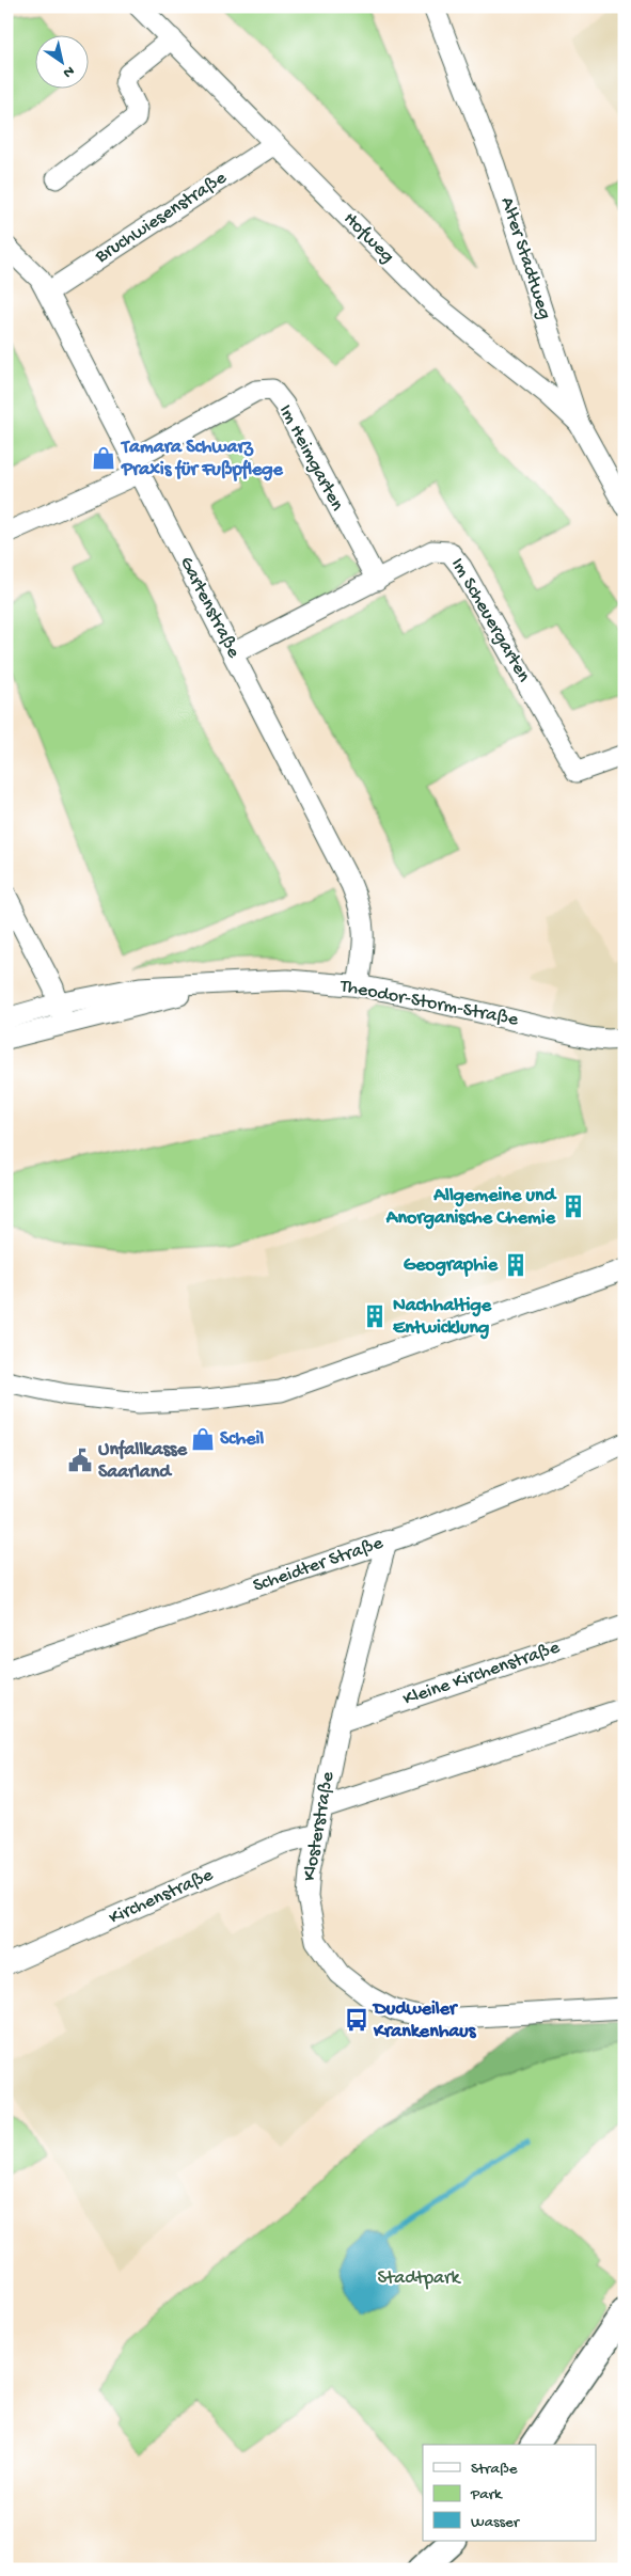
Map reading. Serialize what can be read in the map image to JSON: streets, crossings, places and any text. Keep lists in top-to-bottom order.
{
  "streets": {
    "street": [
      "Bruchwiesenstraße",
      "Hofweg",
      "Alter Stadtweg",
      "Im Heimgarten",
      "Gartenstraße",
      "Im Scheuergarten",
      "Theodor-Storm-Straße",
      "Scheidter Straße",
      "Kleine Kirchenstraße",
      "Klosterstraße",
      "Kirchenstraße"
    ]
  },
  "crossings": [
    ["Bruchwiesenstraße", "Hofweg"],
    ["Bruchwiesenstraße", "Gartenstraße"],
    ["Hofweg", "Alter Stadtweg"],
    ["Im Heimgarten", "Gartenstraße"],
    ["Im Heimgarten", "Im Scheuergarten"],
    ["Gartenstraße", "Im Scheuergarten"],
    ["Gartenstraße", "Theodor-Storm-Straße"],
    ["Scheidter Straße", "Klosterstraße"],
    ["Kleine Kirchenstraße", "Klosterstraße"],
    ["Klosterstraße", "Kirchenstraße"]
  ],
  "parks": ["Stadtpark"],
  "places": {
    "shop": ["Tamara Schwarz Praxis für Fußpflege", "Scheil"],
    "building": ["Allgemeine und Anorganische Chemie", "Geographie", "Nachhaltige Entwicklung"],
    "public building": ["Unfallkasse Saarland"],
    "bus stop": ["Dudweiler Krankenhaus"]
  },
  "legend": ["Straße", "Park", "Wasser"],
  "north": "bottom right"
}
